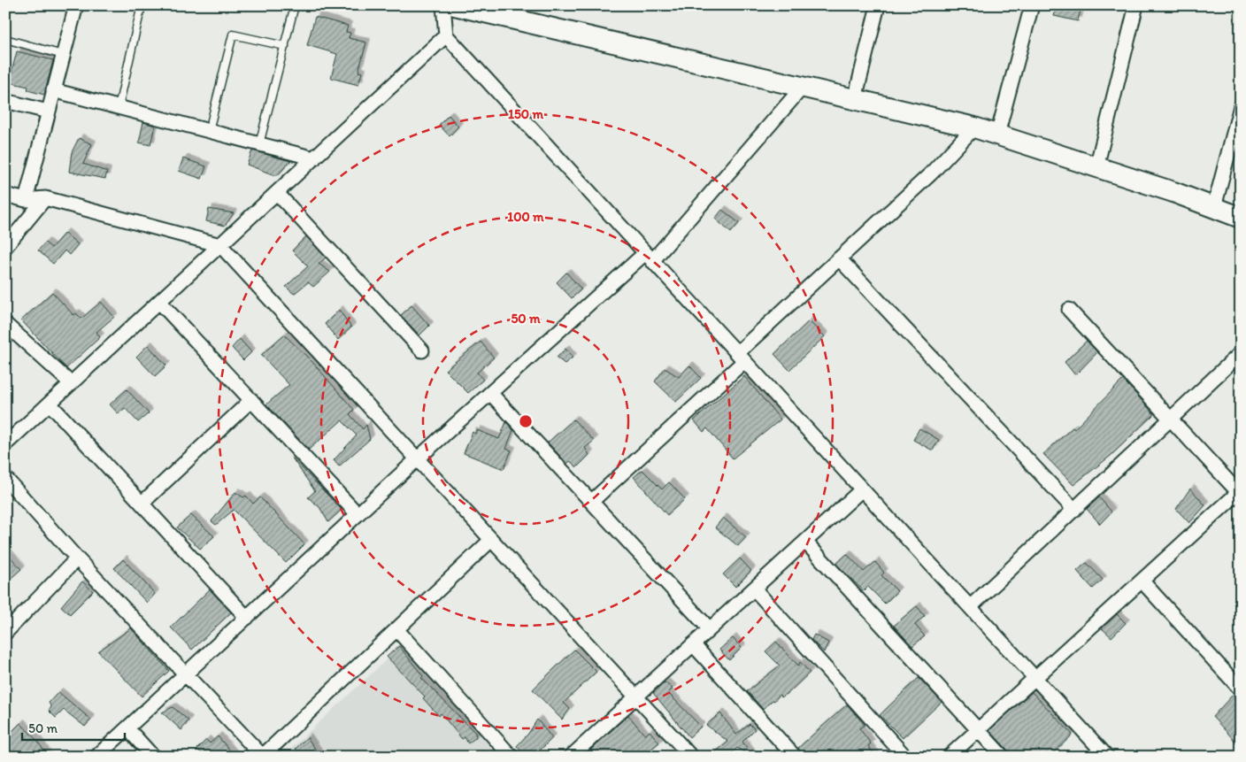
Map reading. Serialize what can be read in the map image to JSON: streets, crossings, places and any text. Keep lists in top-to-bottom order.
{
  "scale_bar": "50 m",
  "rings": ["150 m", "100 m", "50 m"]
}
